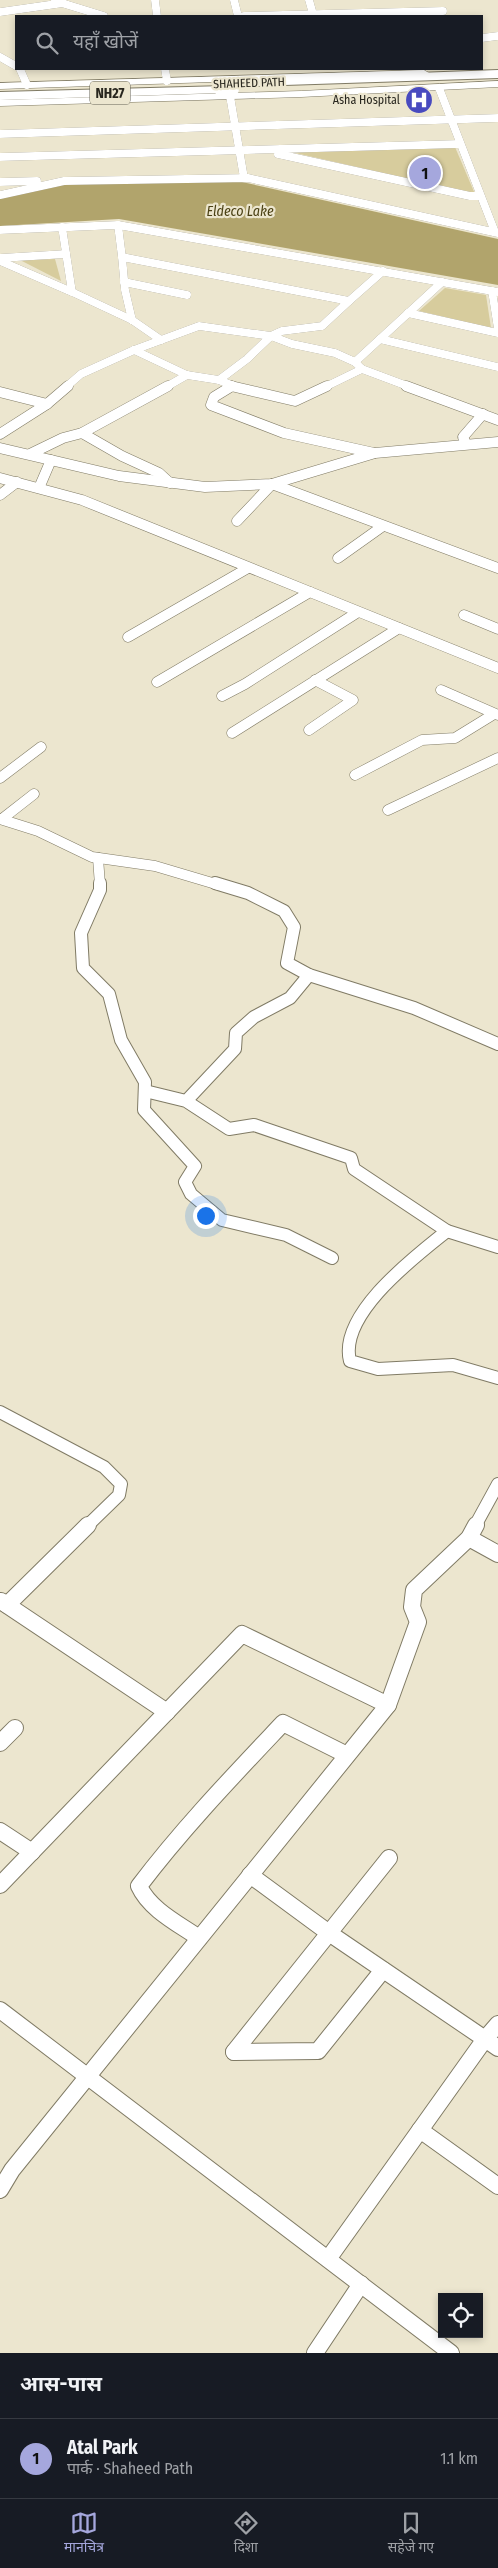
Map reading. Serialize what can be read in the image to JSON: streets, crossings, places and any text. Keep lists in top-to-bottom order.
{
  "streets": {
    "highway": ["SHAHEED PATH", "NH27"]
  },
  "water": ["Eldeco Lake"],
  "places": {
    "hospital": ["Asha Hospital"]
  },
  "page": {
    "search": "यहाँ खोजें",
    "pins": "1",
    "heading": "आस-पास",
    "list": [
      {
        "mark": "1",
        "name": "Atal Park",
        "note": "पार्क · Shaheed Path",
        "value": "1.1 km"
      }
    ],
    "nav": ["मानचित्र", "दिशा", "सहेजे गए"]
  }
}
